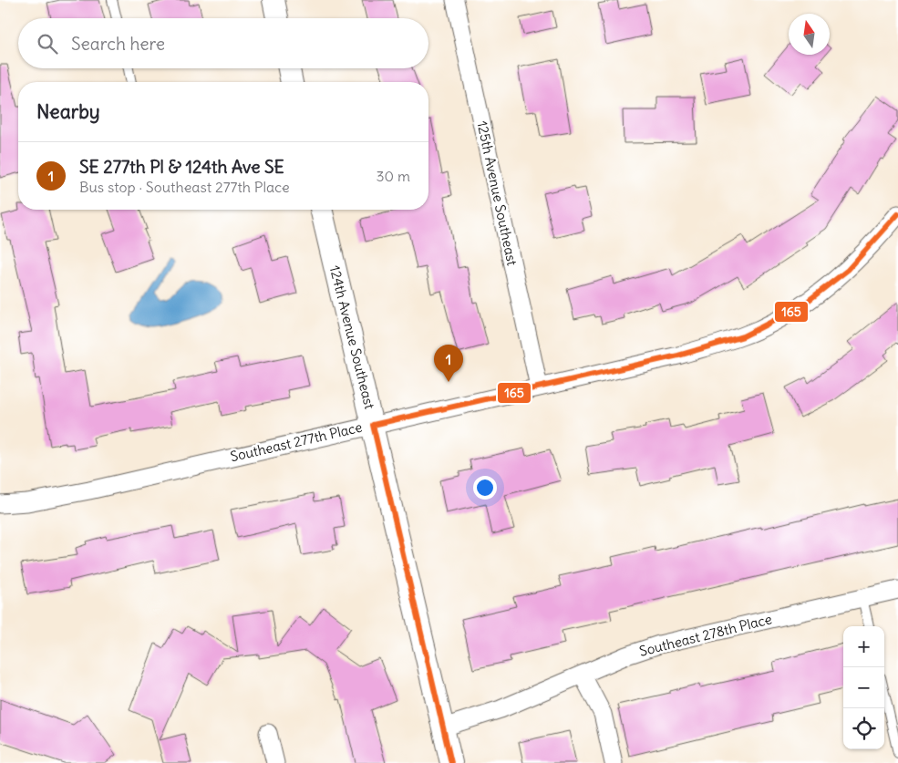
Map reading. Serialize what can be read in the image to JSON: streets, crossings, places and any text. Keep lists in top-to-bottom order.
{
  "streets": {
    "street": [
      "125th Avenue Southeast",
      "124th Avenue Southeast",
      "Southeast 277th Place",
      "Southeast 278th Place"
    ]
  },
  "crossings": [
    ["125th Avenue Southeast", "Southeast 277th Place"],
    ["124th Avenue Southeast", "Southeast 277th Place"],
    ["124th Avenue Southeast", "Southeast 278th Place"]
  ],
  "lines": ["transit line 165"],
  "north": "top",
  "page": {
    "search": "Search here",
    "heading": "Nearby",
    "list": [
      {
        "mark": "1",
        "name": "SE 277th Pl & 124th Ave SE",
        "note": "Bus stop · Southeast 277th Place",
        "value": "30 m"
      }
    ],
    "pins": "1",
    "map_buttons": ["+", "−"]
  }
}
